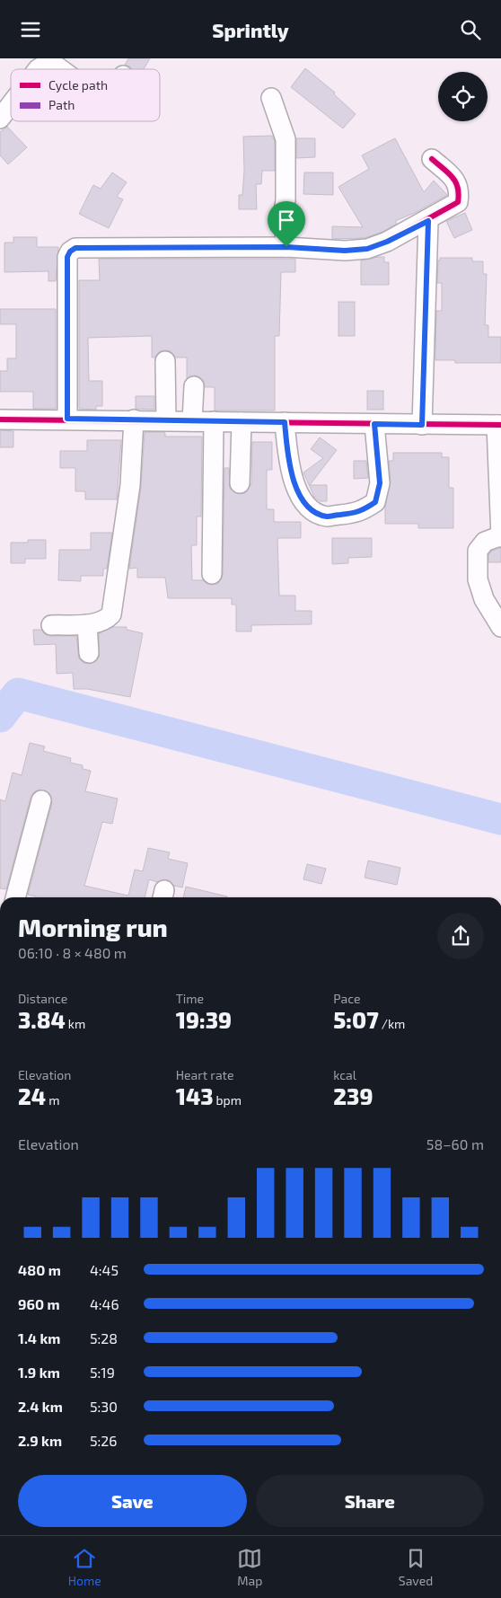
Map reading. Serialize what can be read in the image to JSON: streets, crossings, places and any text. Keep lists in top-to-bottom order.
{
  "legend": ["Cycle path", "Path"],
  "page": {
    "header": "Sprintly",
    "heading": ["Morning run", "06:10 · 8 × 480 m"],
    "stats": [
      ["Distance", "3.84 km"],
      ["Time", "19:39"],
      ["Pace", "5:07 /km"],
      ["Elevation", "24 m"],
      ["Heart rate", "143 bpm"],
      ["kcal", "239"]
    ],
    "chart": ["Elevation", "58–60 m"],
    "list": [
      {
        "name": "480 m",
        "note": "4:45"
      },
      {
        "name": "960 m",
        "note": "4:46"
      },
      {
        "name": "1.4 km",
        "note": "5:28"
      },
      {
        "name": "1.9 km",
        "note": "5:19"
      },
      {
        "name": "2.4 km",
        "note": "5:30"
      },
      {
        "name": "2.9 km",
        "note": "5:26"
      }
    ],
    "buttons": ["Save", "Share"],
    "tabs": ["Home", "Map", "Saved"]
  }
}
